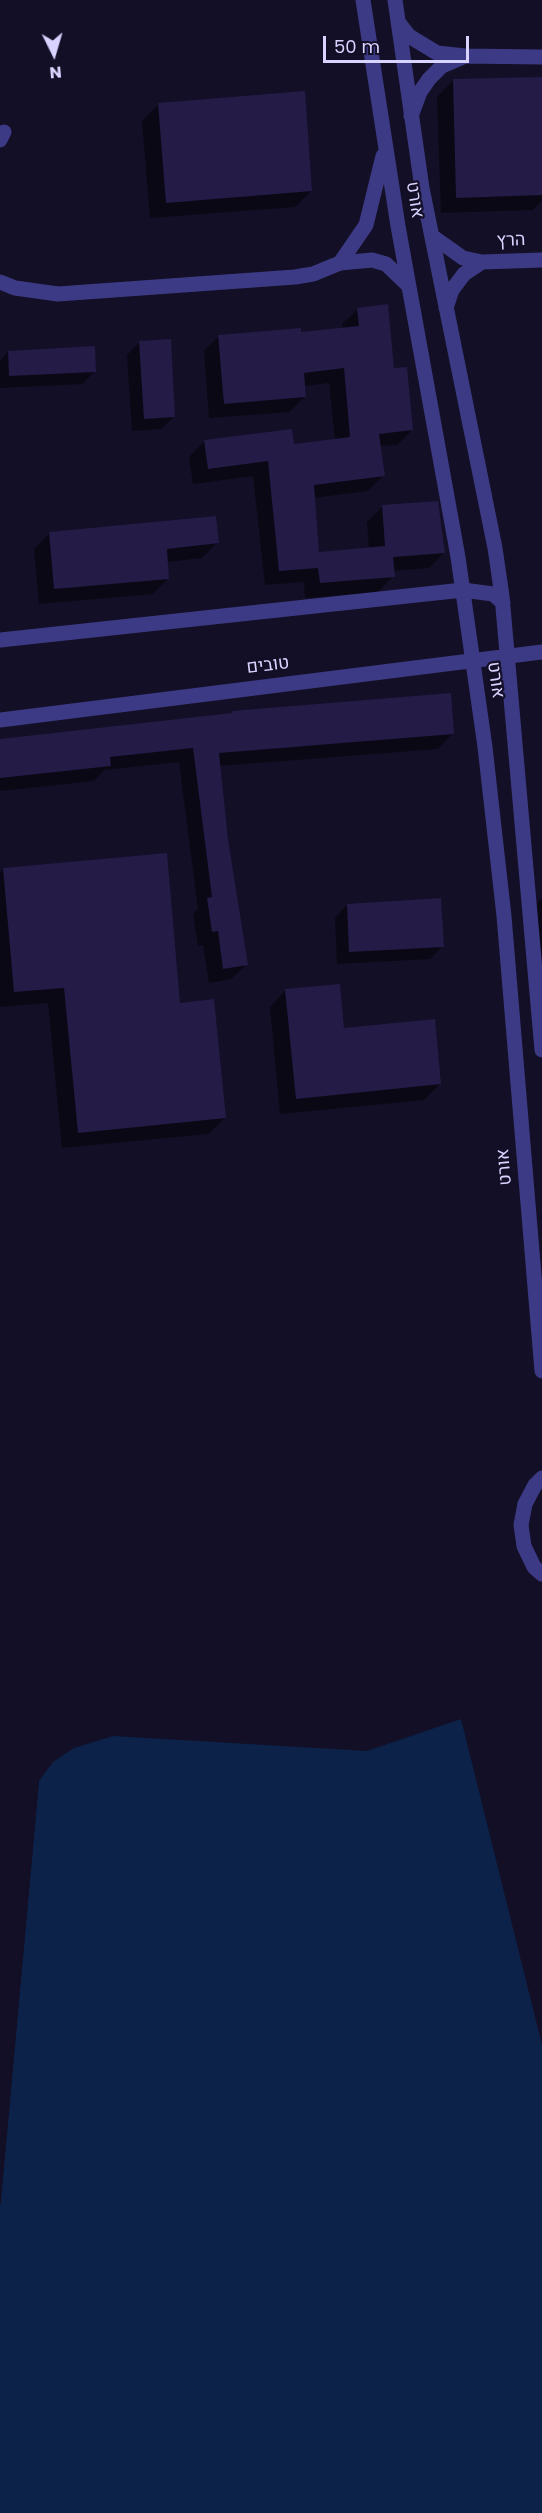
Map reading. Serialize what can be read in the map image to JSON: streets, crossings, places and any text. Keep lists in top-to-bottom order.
{
  "streets": {
    "street": ["אורט", "הרץ", "טובים"]
  },
  "crossings": [
    ["אורט", "הרץ"],
    ["אורט", "טובים"]
  ],
  "scale_bar": "50 m",
  "north": "bottom"
}
